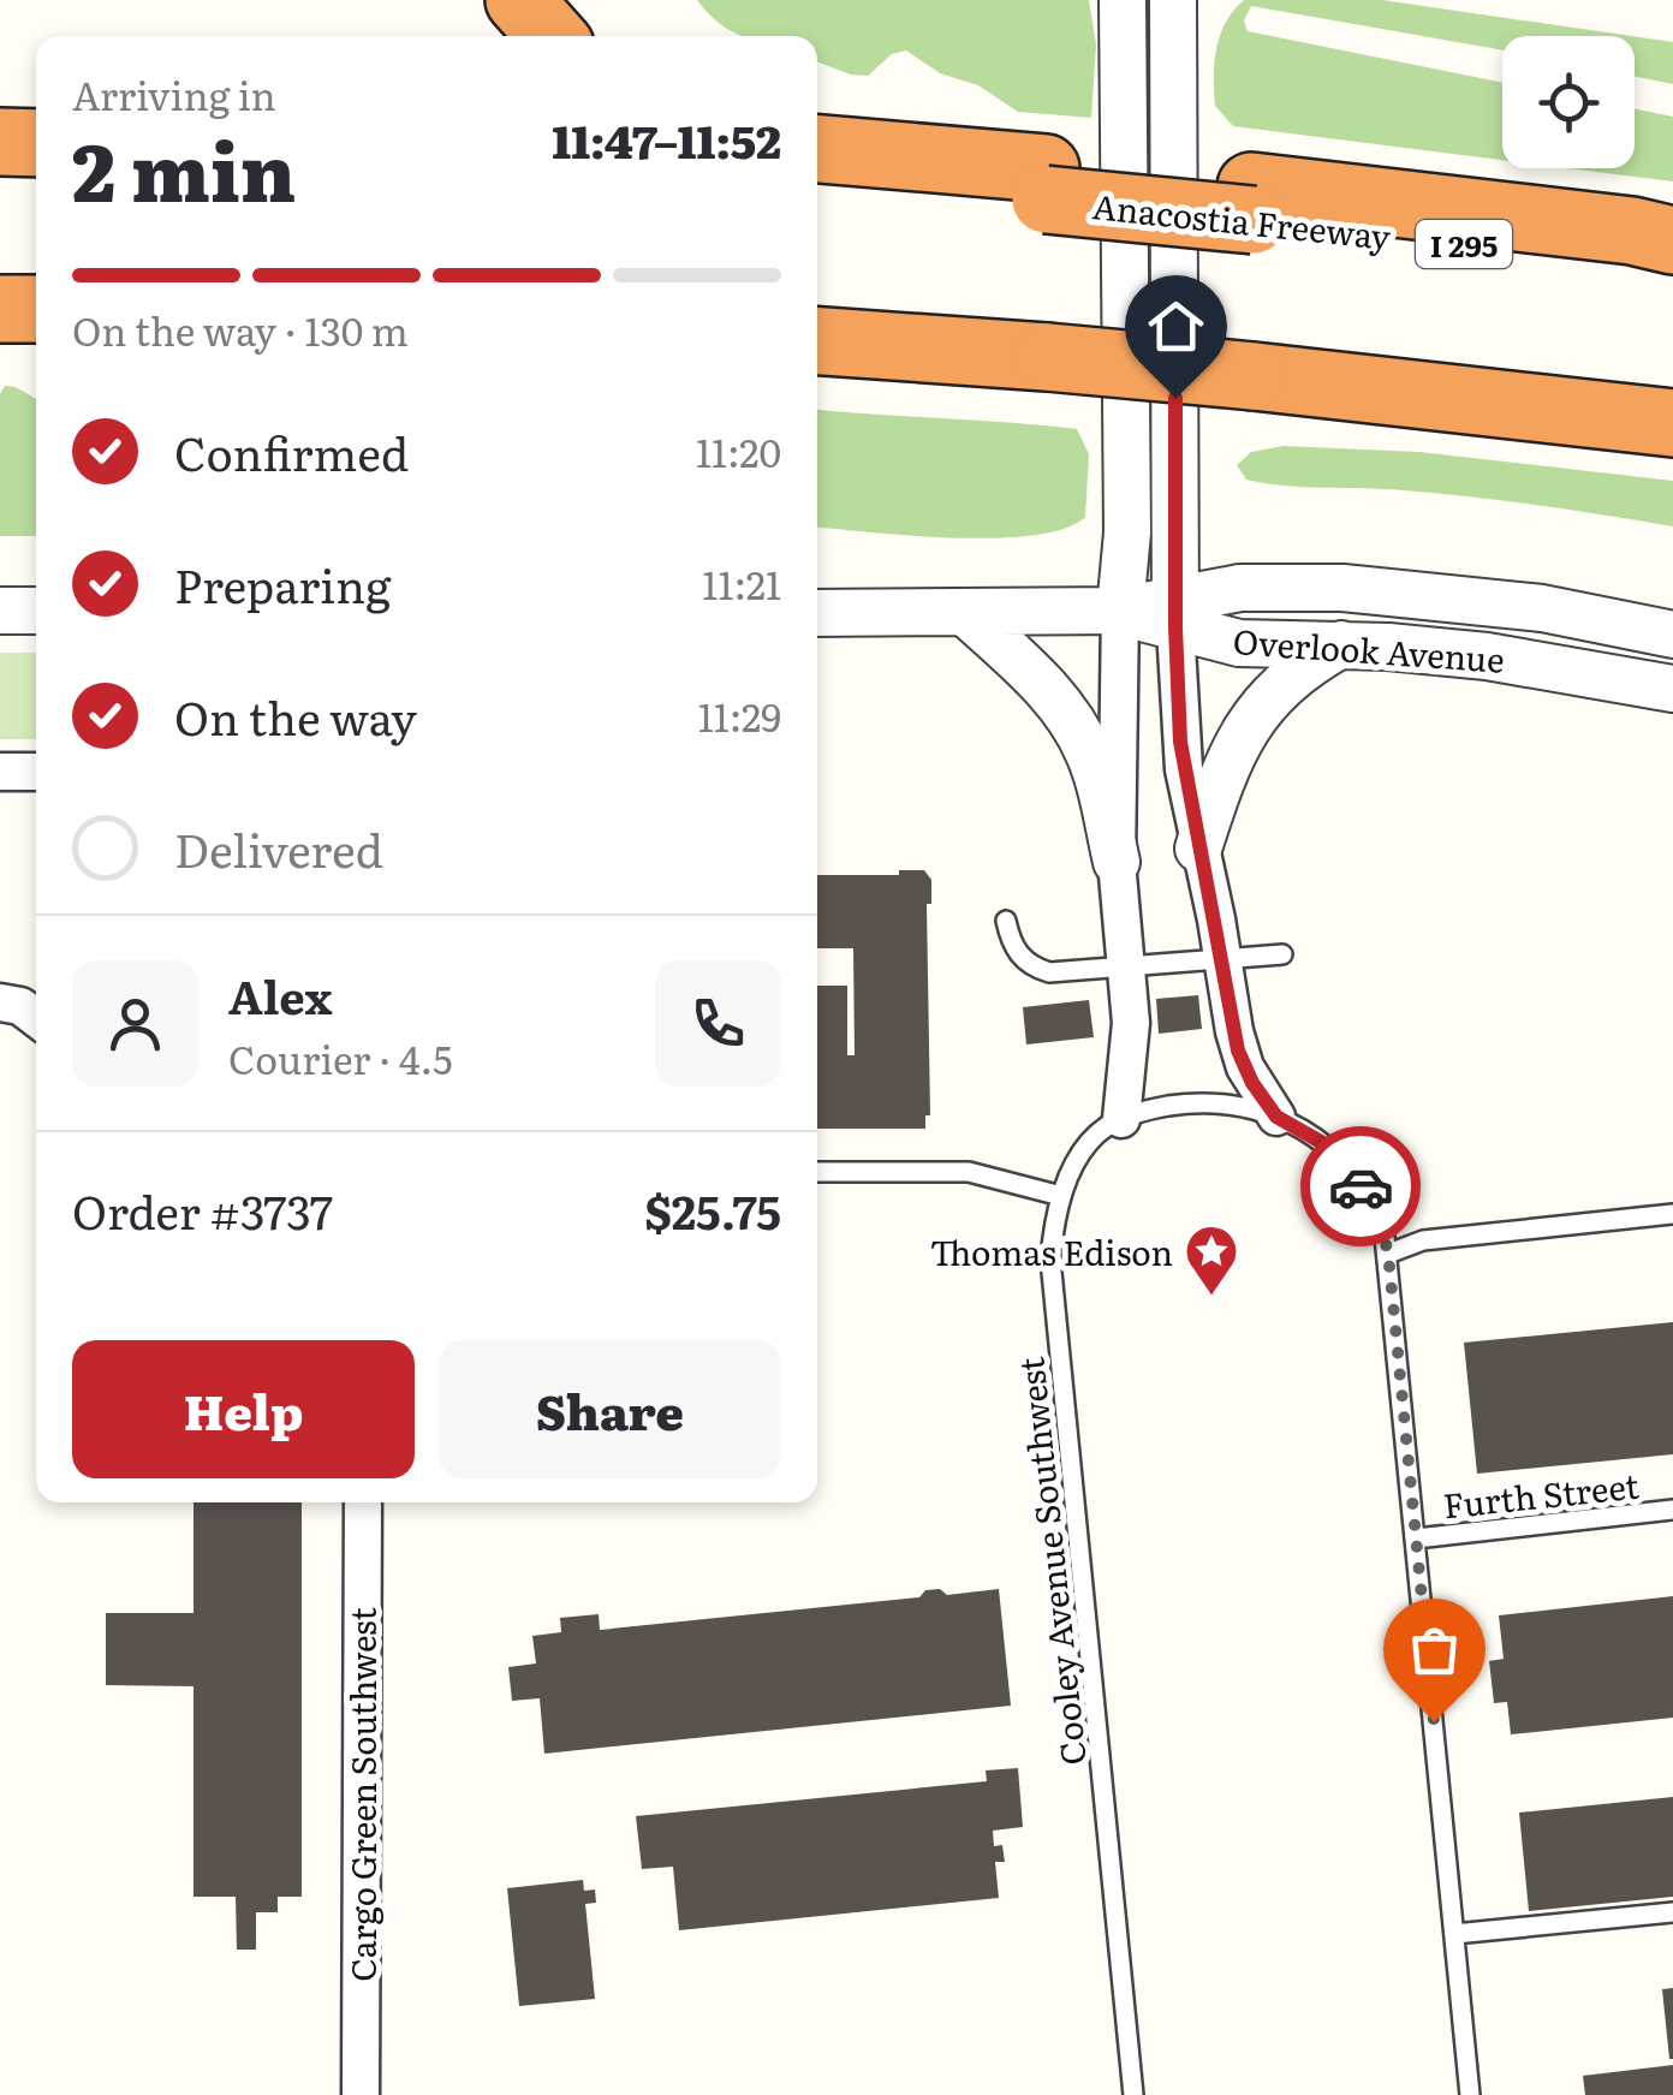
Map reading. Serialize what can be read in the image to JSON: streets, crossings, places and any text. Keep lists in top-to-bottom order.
{
  "streets": {
    "highway": ["Anacostia Freeway", "I 295"],
    "street": ["Overlook Avenue", "Cargo Green Southwest"],
    "lane": ["Furth Street", "Cooley Avenue Southwest"]
  },
  "places": {
    "place": ["Thomas Edison"]
  },
  "page": {
    "heading": ["2 min", "Arriving in", "11:47–11:52"],
    "panel": [
      "Alex",
      "Courier · 4.5",
      "Order #3737",
      "$25.75"
    ],
    "bar": "On the way · 130 m",
    "list": [
      ["Confirmed", "11:20"],
      ["Preparing", "11:21"],
      ["On the way", "11:29"],
      "Delivered"
    ],
    "buttons": ["Help", "Share"]
  }
}
